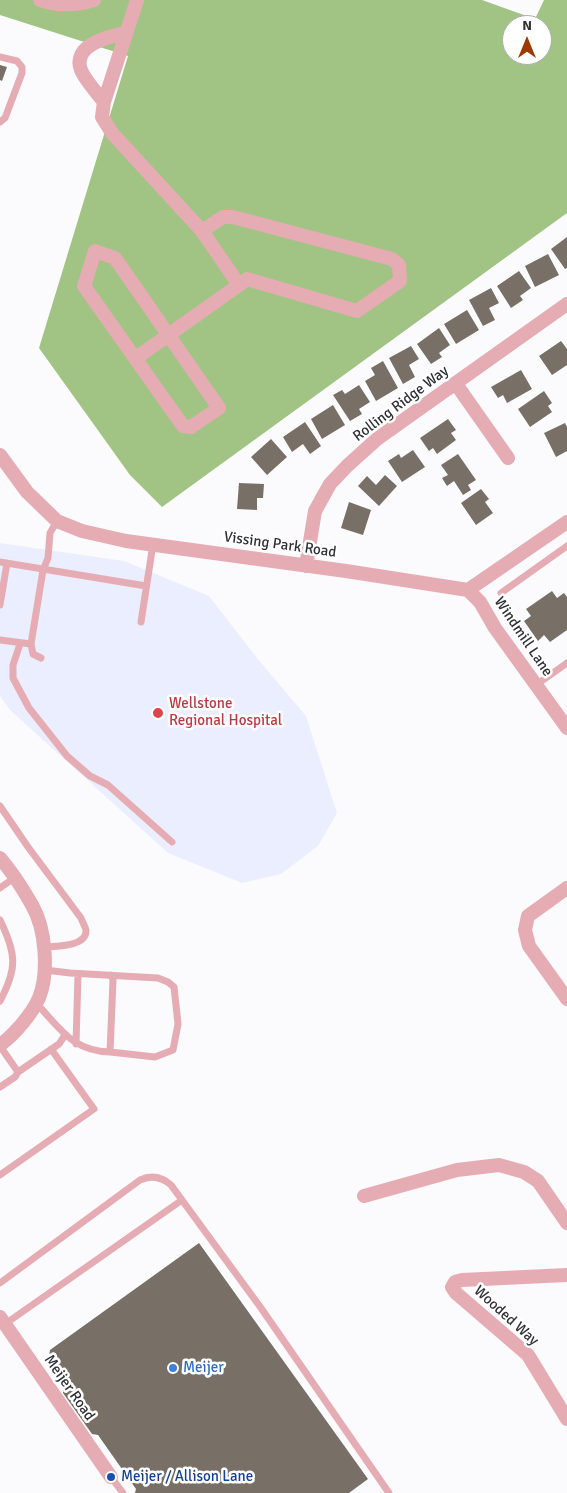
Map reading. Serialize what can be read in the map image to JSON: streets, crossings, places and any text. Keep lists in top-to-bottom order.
{
  "streets": {
    "street": [
      "Rolling Ridge Way",
      "Vissing Park Road",
      "Windmill Lane",
      "Wooded Way",
      "Meijer Road"
    ]
  },
  "crossings": [
    ["Rolling Ridge Way", "Vissing Park Road"],
    ["Vissing Park Road", "Windmill Lane"]
  ],
  "places": ["Wellstone Regional Hospital", "Meijer", "Meijer / Allison Lane"],
  "north": "top"
}
